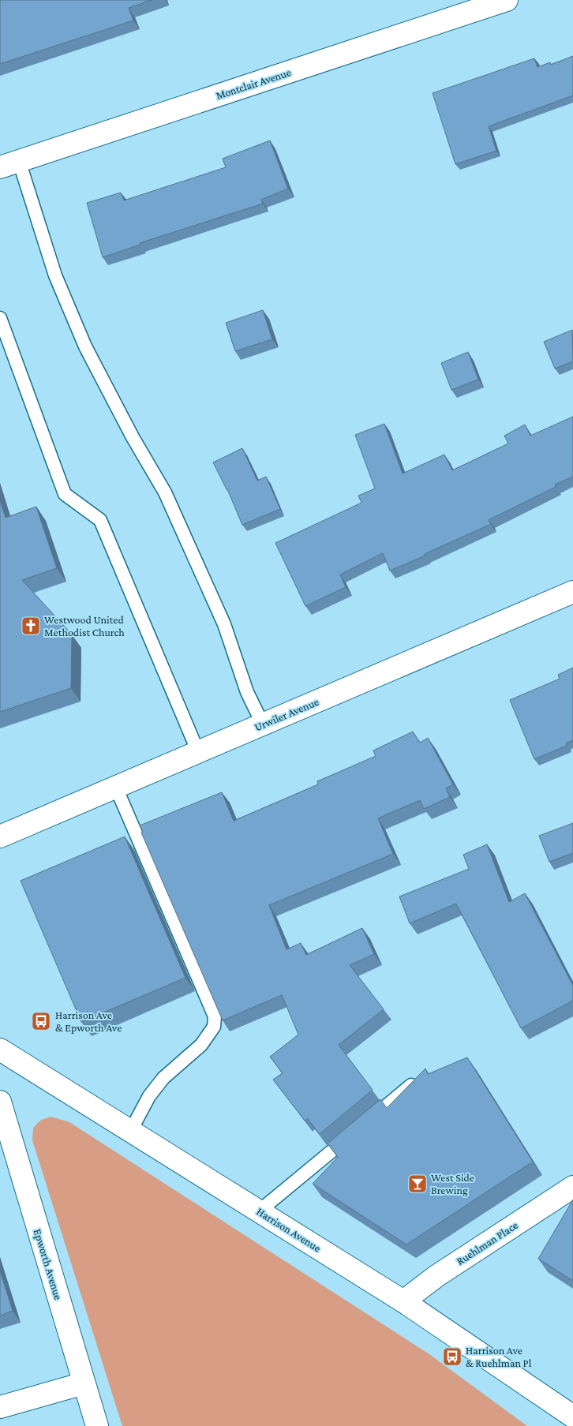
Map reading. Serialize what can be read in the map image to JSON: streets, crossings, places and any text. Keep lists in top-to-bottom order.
{
  "streets": {
    "street": [
      "Montclair Avenue",
      "Urwiler Avenue",
      "Harrison Avenue",
      "Ruehlman Place",
      "Epworth Avenue"
    ]
  },
  "crossings": [
    ["Harrison Avenue", "Ruehlman Place"]
  ],
  "places": {
    "church": ["Westwood United Methodist Church"],
    "bus stop": ["Harrison Ave & Epworth Ave", "Harrison Ave & Ruehlman Pl"],
    "bar": ["West Side Brewing"]
  }
}
